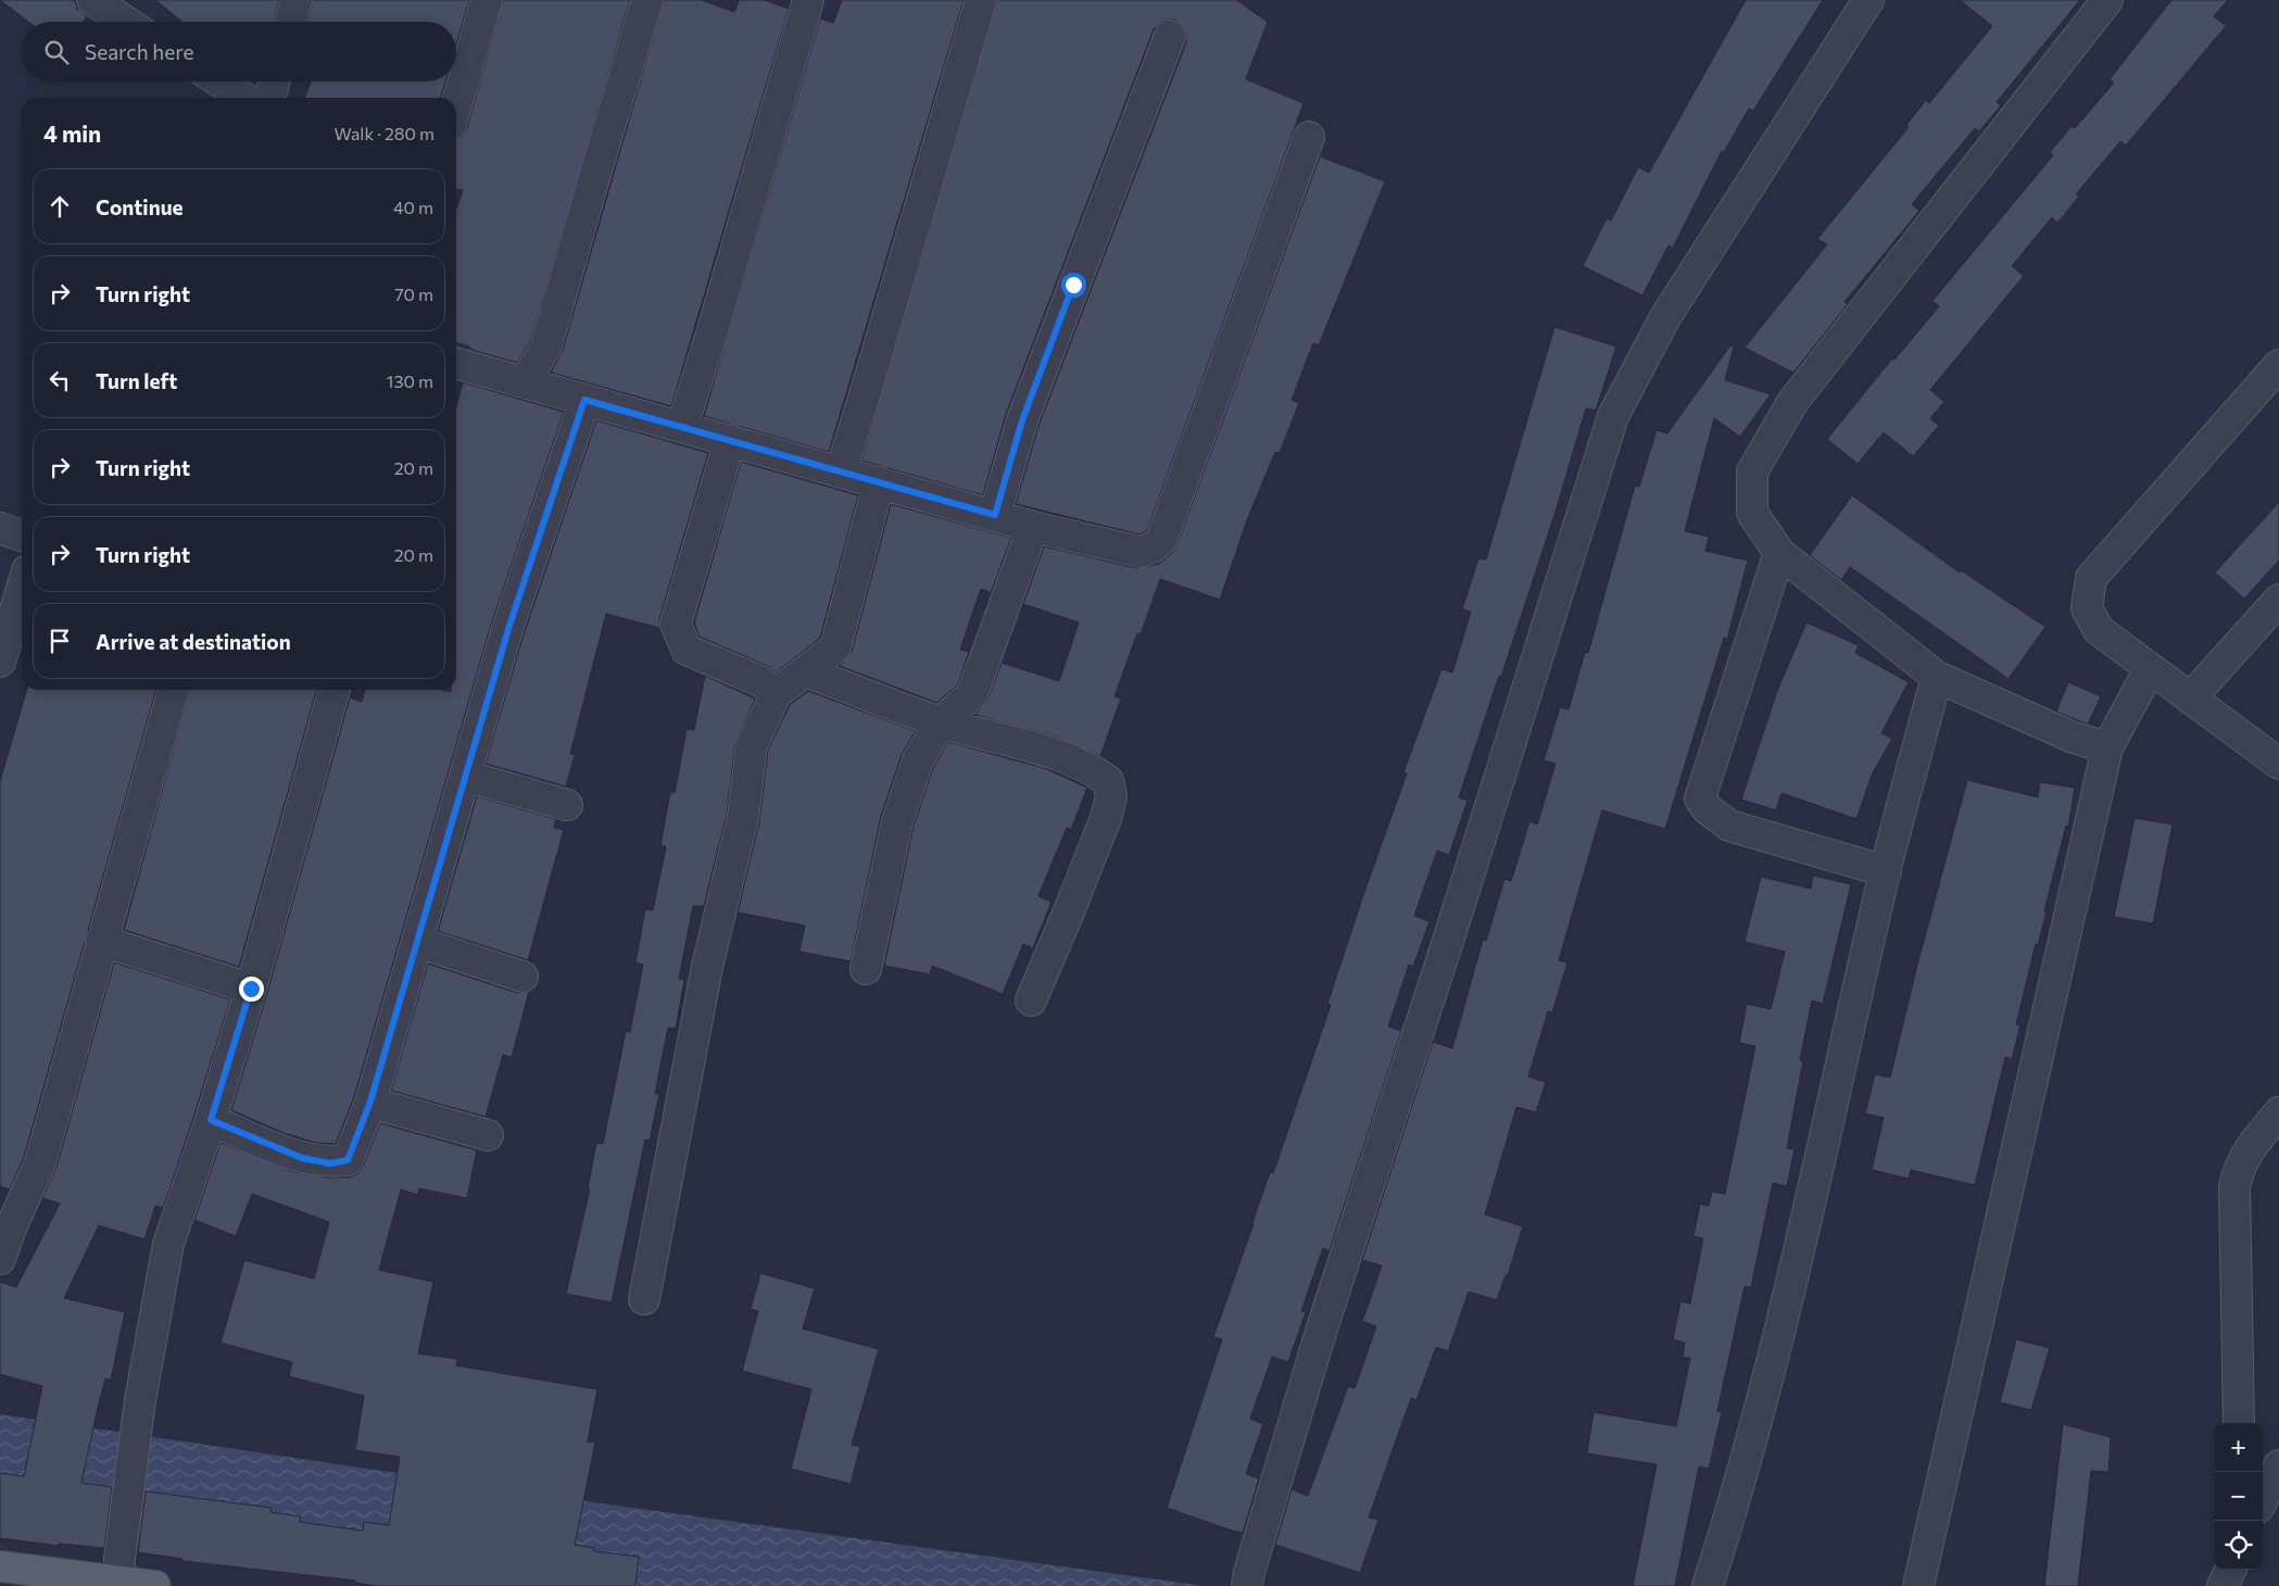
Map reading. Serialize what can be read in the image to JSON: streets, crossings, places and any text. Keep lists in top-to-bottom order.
{
  "page": {
    "search": "Search here",
    "heading": ["4 min", "Walk · 280 m"],
    "list": [
      ["Continue", "40 m"],
      ["Turn right", "70 m"],
      ["Turn left", "130 m"],
      ["Turn right", "20 m"],
      ["Turn right", "20 m"],
      "Arrive at destination"
    ],
    "map_buttons": ["+", "−"]
  }
}
